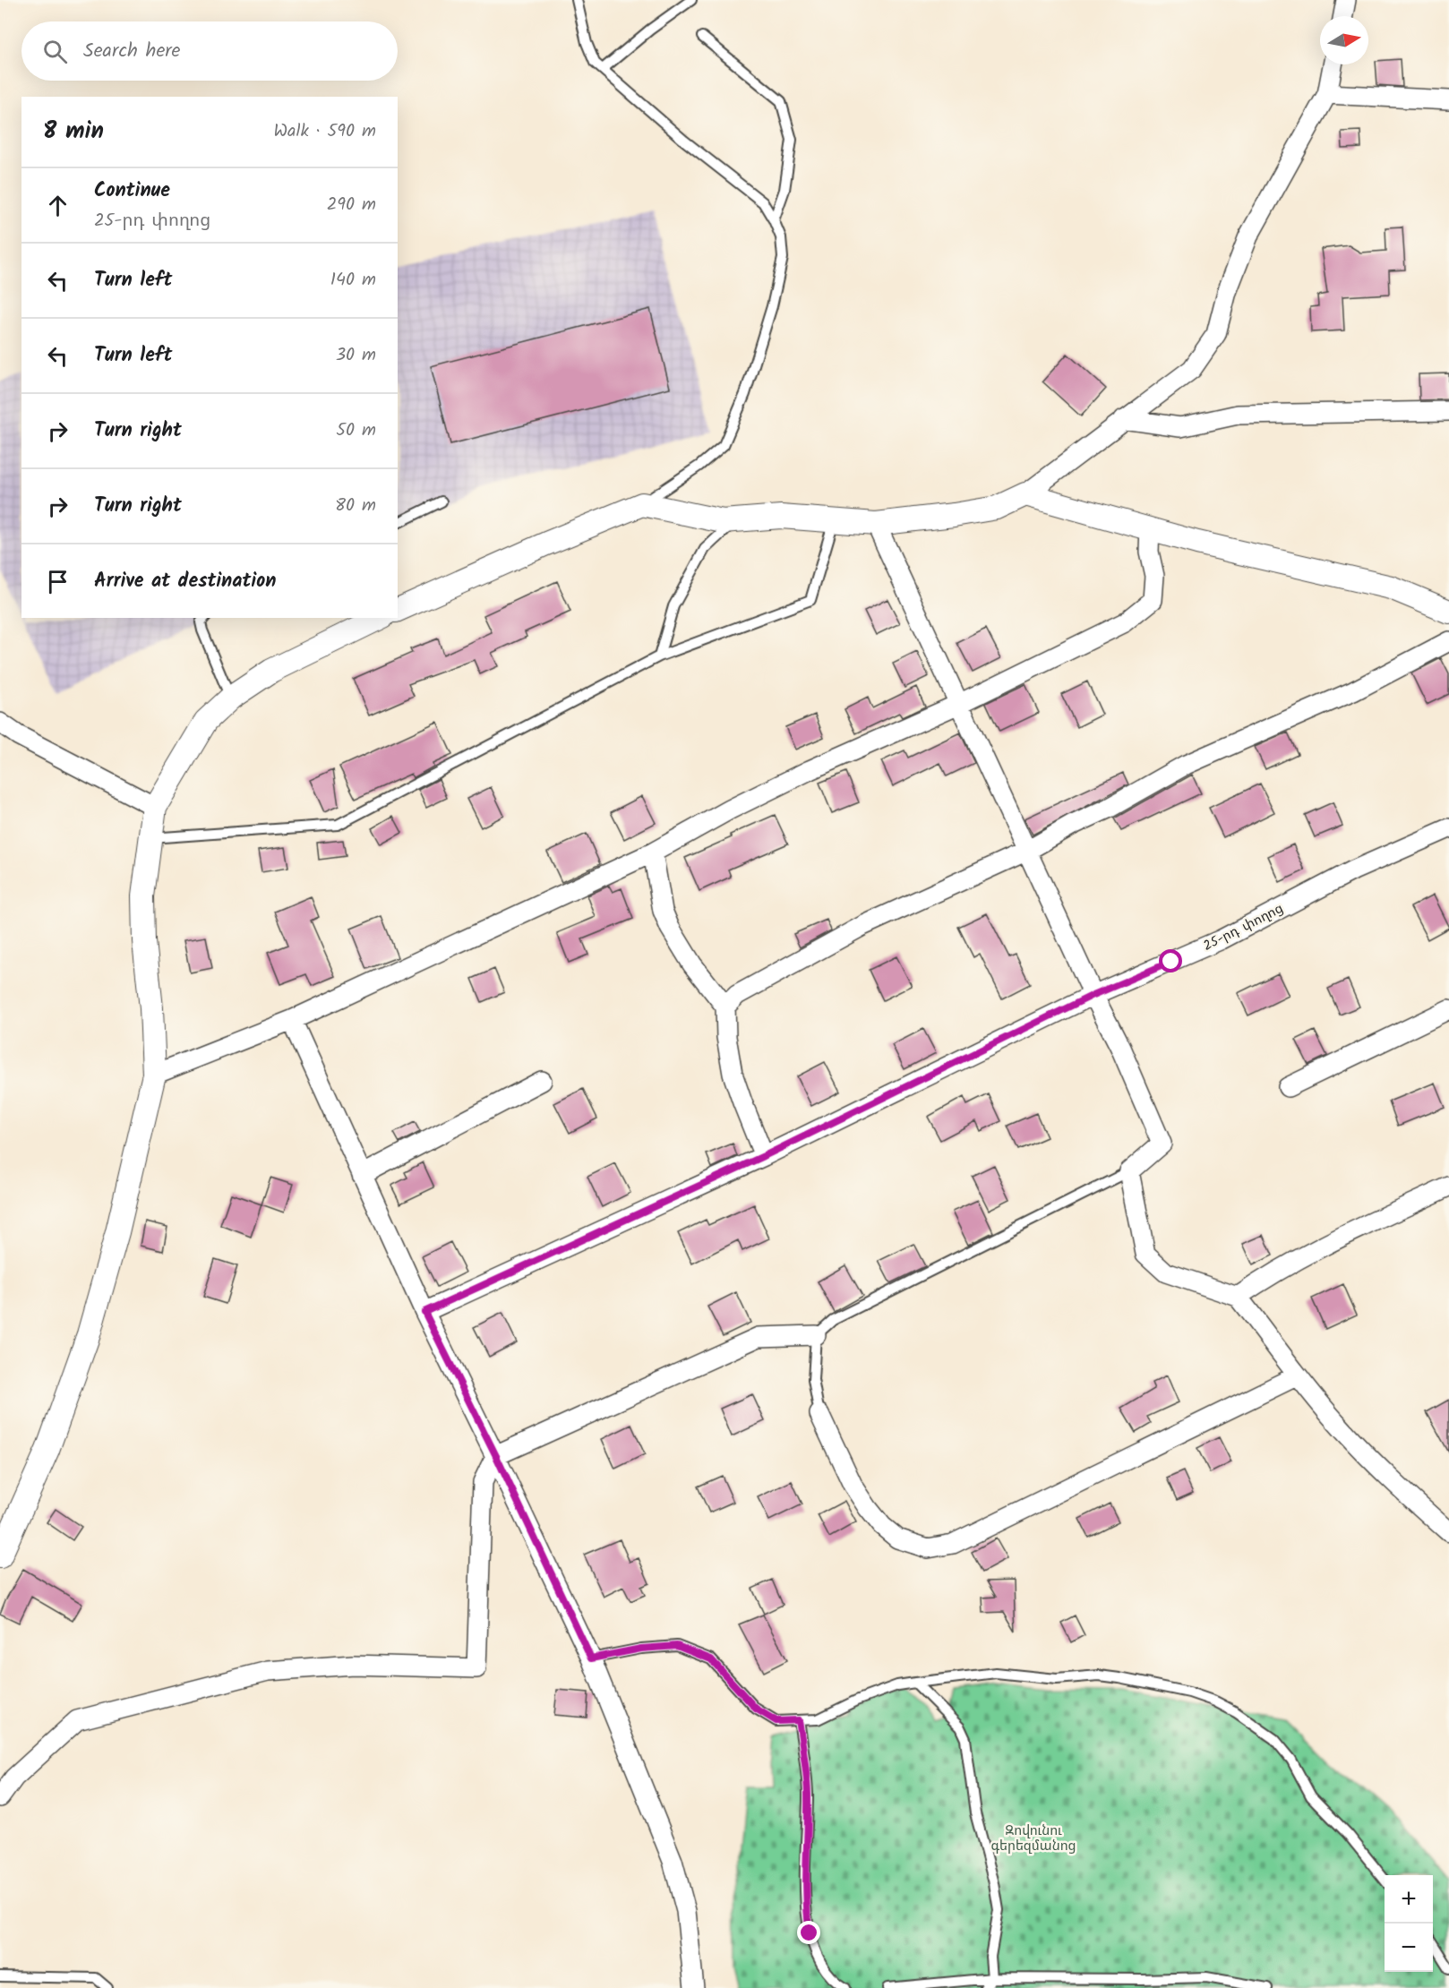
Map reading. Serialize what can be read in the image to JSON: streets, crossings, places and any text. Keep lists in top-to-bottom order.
{
  "streets": {
    "street": ["25-րդ փողոց"]
  },
  "parks": ["Զովունու գերեզմանոց"],
  "north": "right",
  "page": {
    "search": "Search here",
    "heading": ["8 min", "Walk · 590 m"],
    "list": [
      ["Continue", "25-րդ փողոց", "290 m"],
      ["Turn left", "140 m"],
      ["Turn left", "30 m"],
      ["Turn right", "50 m"],
      ["Turn right", "80 m"],
      "Arrive at destination"
    ],
    "map_buttons": ["+", "−"]
  }
}
